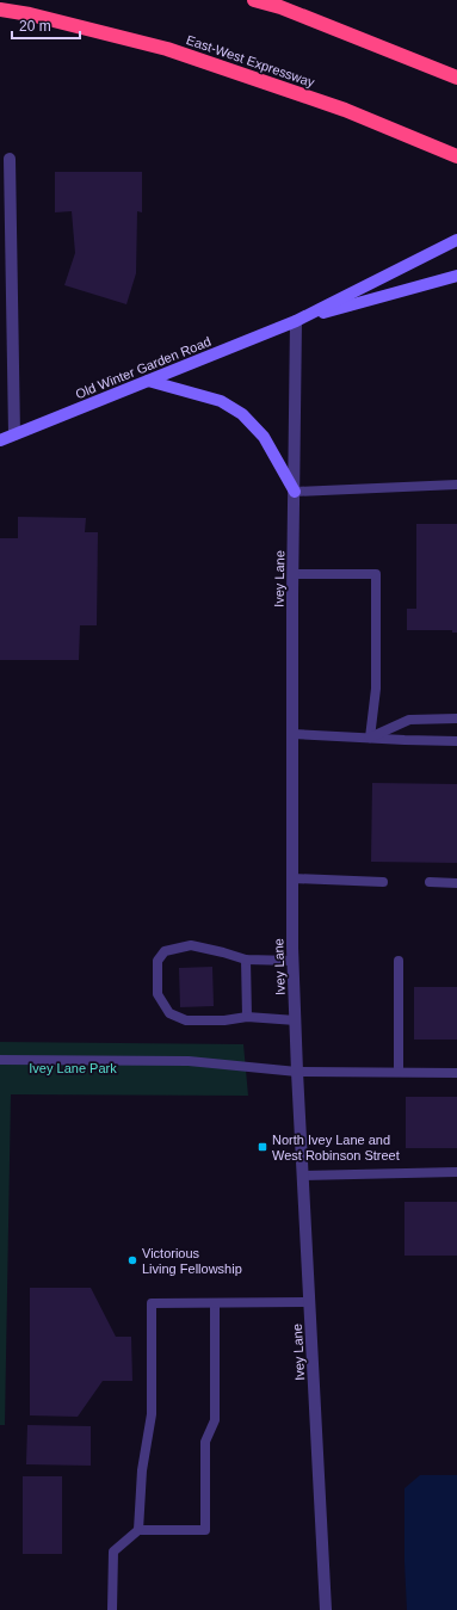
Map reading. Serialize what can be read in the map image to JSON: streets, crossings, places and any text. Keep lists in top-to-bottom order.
{
  "streets": {
    "highway": ["East-West Expressway"],
    "main road": ["Old Winter Garden Road"],
    "street": ["Ivey Lane"]
  },
  "crossings": [
    ["Old Winter Garden Road", "Ivey Lane"]
  ],
  "parks": ["Ivey Lane Park"],
  "places": {
    "transit": ["North Ivey Lane and West Robinson Street"],
    "other": ["Victorious Living Fellowship"]
  },
  "scale_bar": "20 m"
}
